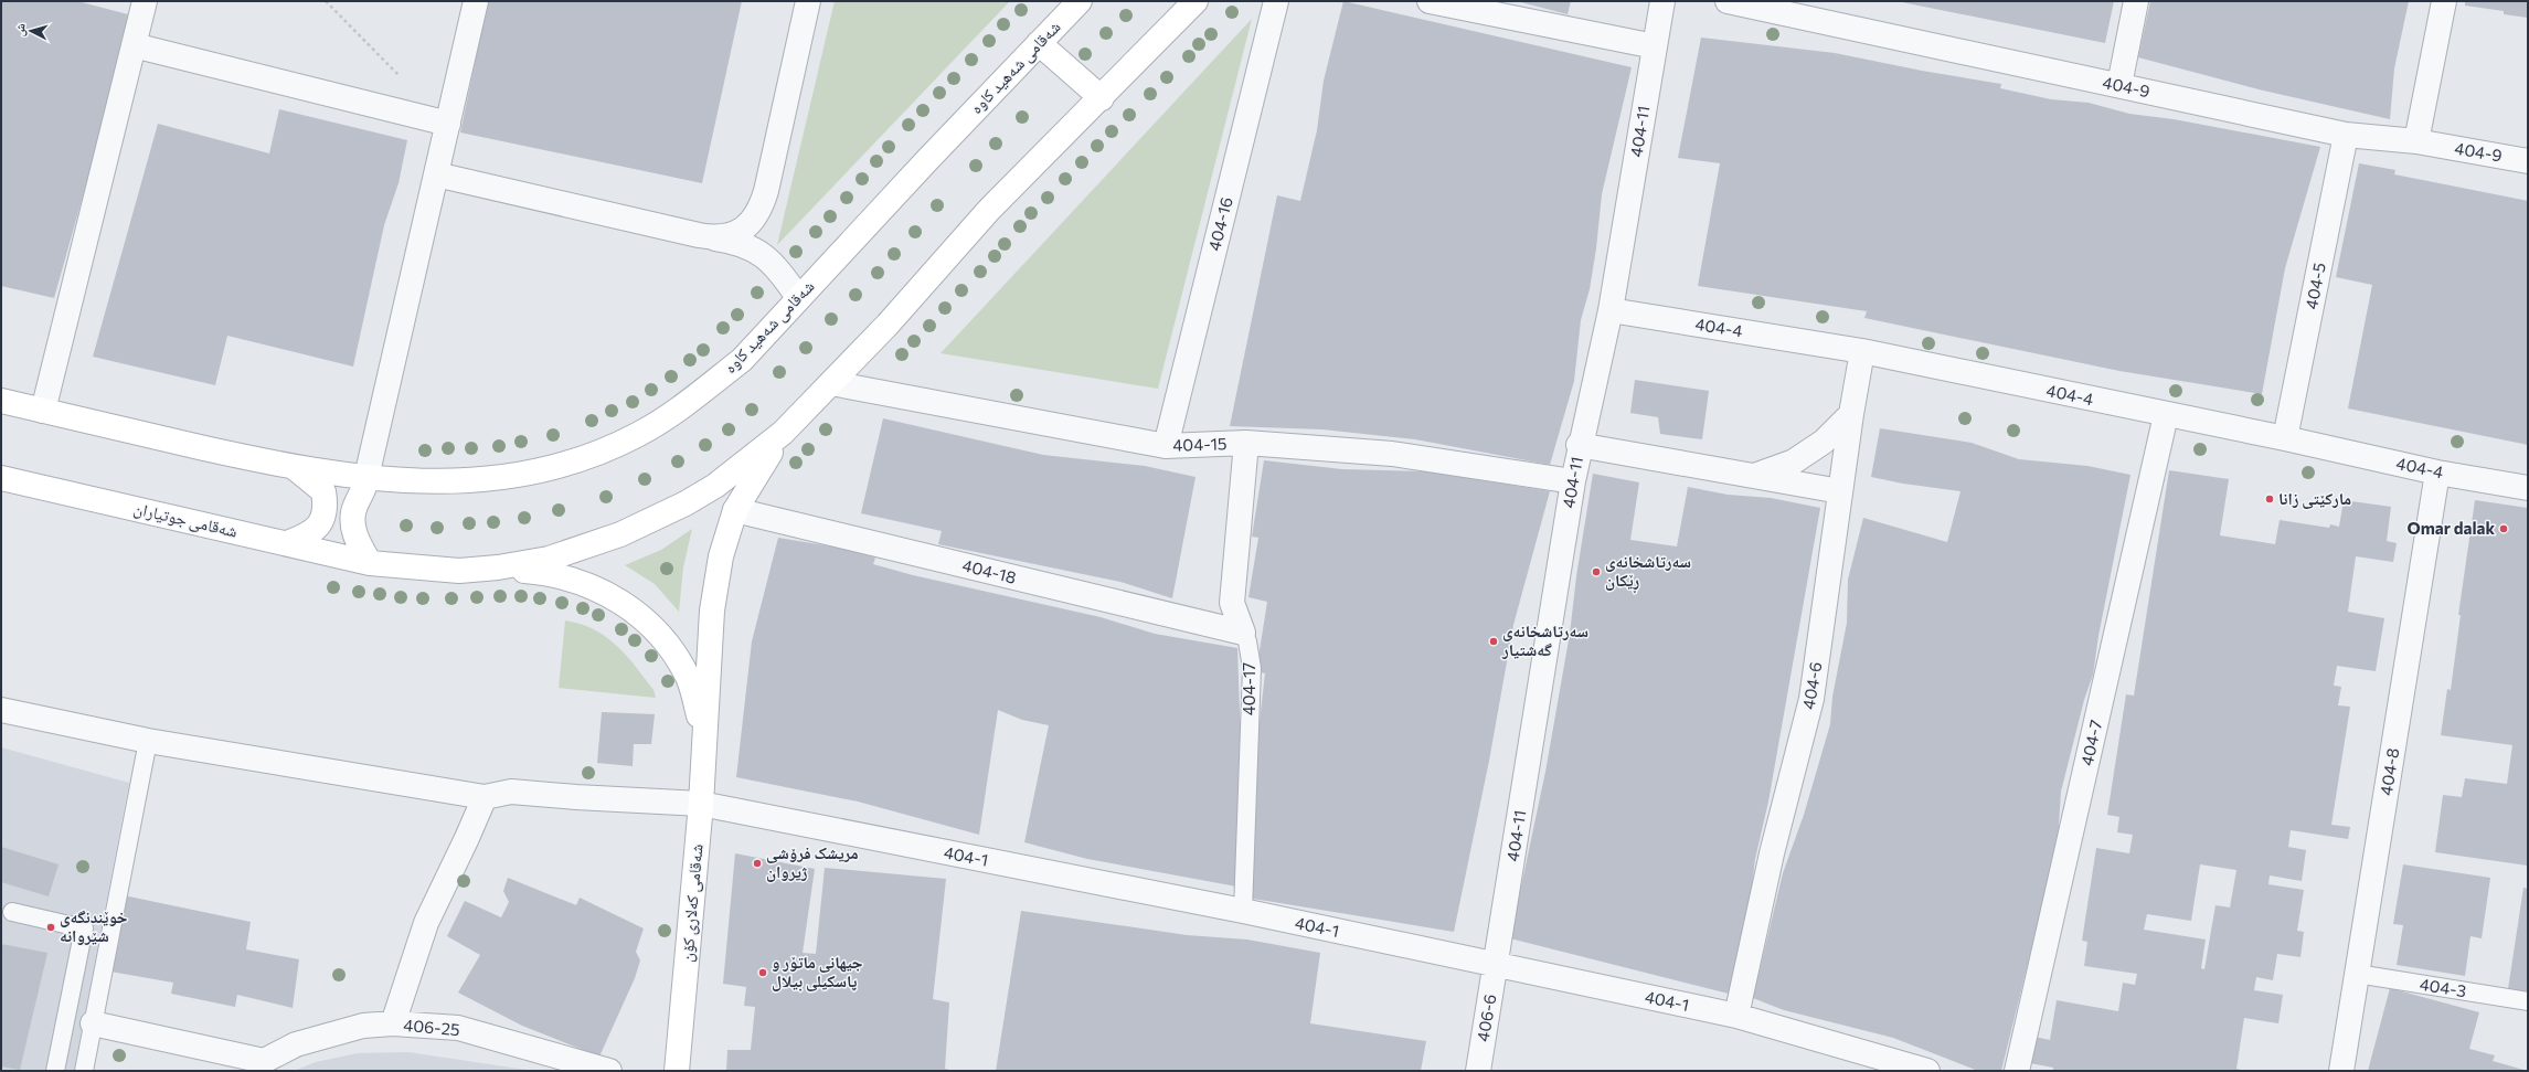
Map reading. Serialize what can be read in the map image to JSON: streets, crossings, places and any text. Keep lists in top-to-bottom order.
{
  "streets": {
    "main road": ["شەقامی شەهید کاوە", "شەقامی جوتیاران", "شەقامی کەلاری کۆن"],
    "street": [
      "404-9",
      "404-11",
      "404-16",
      "404-5",
      "404-4",
      "404-15",
      "404-18",
      "404-6",
      "404-17",
      "404-7",
      "404-8",
      "404-1",
      "406-6",
      "406-25"
    ],
    "lane": ["404-3"]
  },
  "crossings": [
    ["404-9", "404-5"],
    ["404-11", "404-4"],
    ["404-11", "404-15"],
    ["404-11", "404-1"],
    ["404-11", "406-6"],
    ["404-16", "404-15"],
    ["404-5", "404-4"],
    ["404-4", "404-6"],
    ["404-4", "404-7"],
    ["404-4", "404-8"],
    ["404-15", "404-17"],
    ["404-18", "404-17"],
    ["404-18", "شەقامی کەلاری کۆن"],
    ["404-6", "404-1"],
    ["404-17", "404-1"],
    ["404-8", "404-3"],
    ["404-1", "شەقامی کەلاری کۆن"],
    ["404-1", "406-6"]
  ],
  "places": [
    "مارکێتی زانا",
    "Omar dalak",
    "سەرتاشخانەی ڕێکان",
    "سەرتاشخانەی گەشتیار",
    "مریشک فرۆشی ژیروان",
    "خوێندنگەی شێروانە",
    "جیهانی ماتۆر و پاسکیلی بیلال"
  ],
  "north": "left"
}
